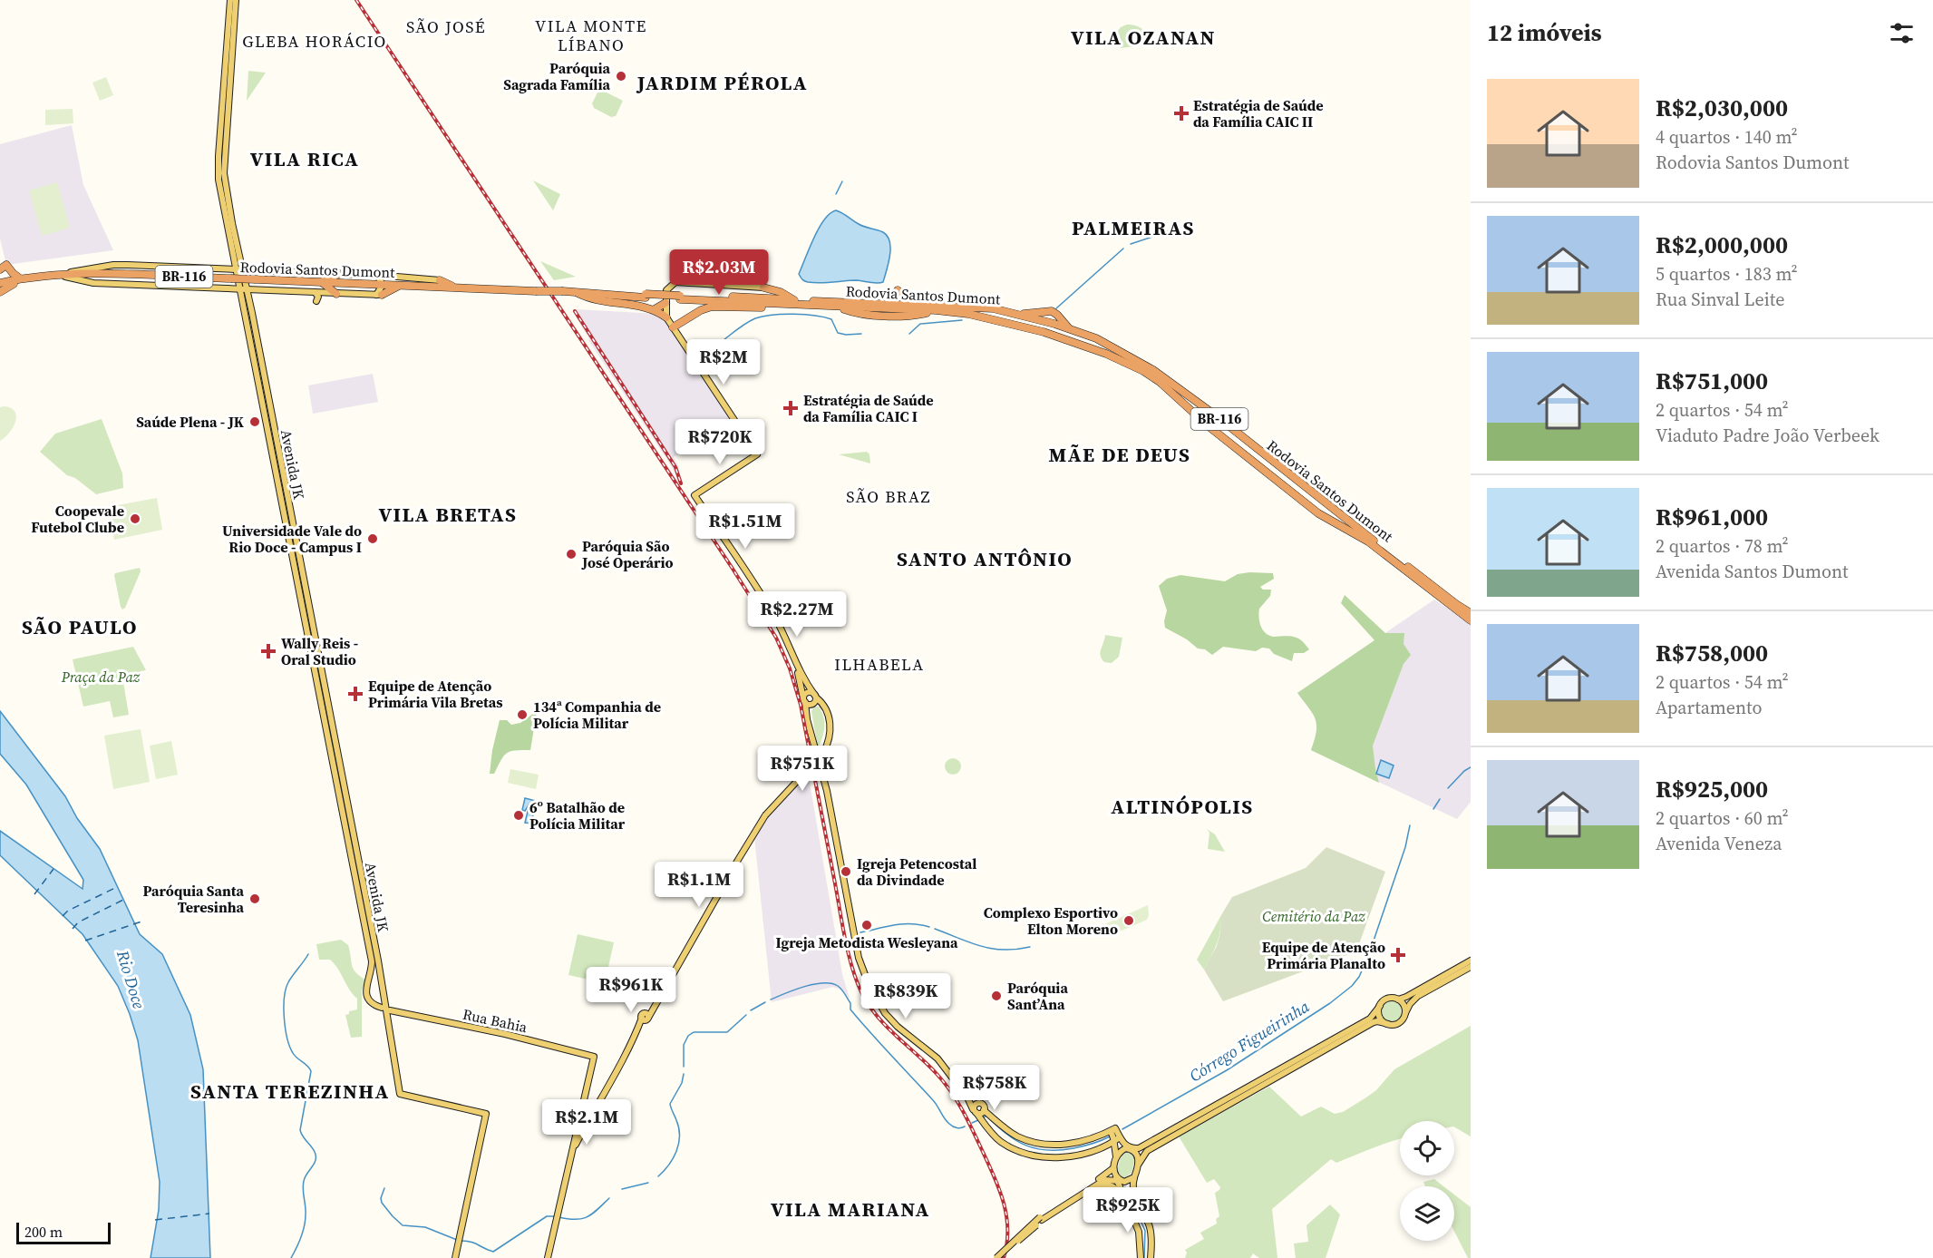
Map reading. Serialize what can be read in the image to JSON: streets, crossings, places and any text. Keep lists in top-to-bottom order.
{
  "streets": {
    "highway": ["Rodovia Santos Dumont", "BR-116"],
    "main road": ["Avenida JK", "Rua Bahia"]
  },
  "districts": [
    "VILA MONTE LÍBANO",
    "SÃO JOSÉ",
    "VILA OZANAN",
    "GLEBA HORÁCIO",
    "JARDIM PÉROLA",
    "VILA RICA",
    "PALMEIRAS",
    "MÃE DE DEUS",
    "SÃO BRAZ",
    "VILA BRETAS",
    "SANTO ANTÔNIO",
    "SÃO PAULO",
    "ILHABELA",
    "ALTINÓPOLIS",
    "SANTA TEREZINHA",
    "VILA MARIANA"
  ],
  "water": ["Rio Doce", "Córrego Figueirinha"],
  "parks": ["Praça da Paz", "Cemitério da Paz"],
  "places": {
    "other": [
      "Paróquia Sagrada Família",
      "Saúde Plena - JK",
      "Coopevale Futebol Clube",
      "Universidade Vale do Rio Doce - Campus I",
      "Paróquia São José Operário",
      "134ª Companhia de Polícia Militar",
      "6º Batalhão de Polícia Militar",
      "Igreja Petencostal da Divindade",
      "Paróquia Santa Teresinha",
      "Complexo Esportivo Elton Moreno",
      "Igreja Metodista Wesleyana",
      "Paróquia Sant’Ana"
    ],
    "health": [
      "Estratégia de Saúde da Família CAIC II",
      "Estratégia de Saúde da Família CAIC I",
      "Wally Reis - Oral Studio",
      "Equipe de Atenção Primária Vila Bretas",
      "Equipe de Atenção Primária Planalto"
    ]
  },
  "scale_bar": "200 m",
  "page": {
    "heading": "12 imóveis",
    "list": [
      {
        "name": "R$2,030,000",
        "note": "4 quartos · 140 m² · Rodovia Santos Dumont"
      },
      {
        "name": "R$2,000,000",
        "note": "5 quartos · 183 m² · Rua Sinval Leite"
      },
      {
        "name": "R$751,000",
        "note": "2 quartos · 54 m² · Viaduto Padre João Verbeek"
      },
      {
        "name": "R$961,000",
        "note": "2 quartos · 78 m² · Avenida Santos Dumont"
      },
      {
        "name": "R$758,000",
        "note": "2 quartos · 54 m² · Apartamento"
      },
      {
        "name": "R$925,000",
        "note": "2 quartos · 60 m² · Avenida Veneza"
      }
    ],
    "price": [
      "R$2.03M",
      "R$2M",
      "R$720K",
      "R$1.51M",
      "R$2.27M",
      "R$751K",
      "R$1.1M",
      "R$961K",
      "R$839K",
      "R$758K",
      "R$2.1M",
      "R$925K"
    ],
    "scale": "200 m"
  }
}
